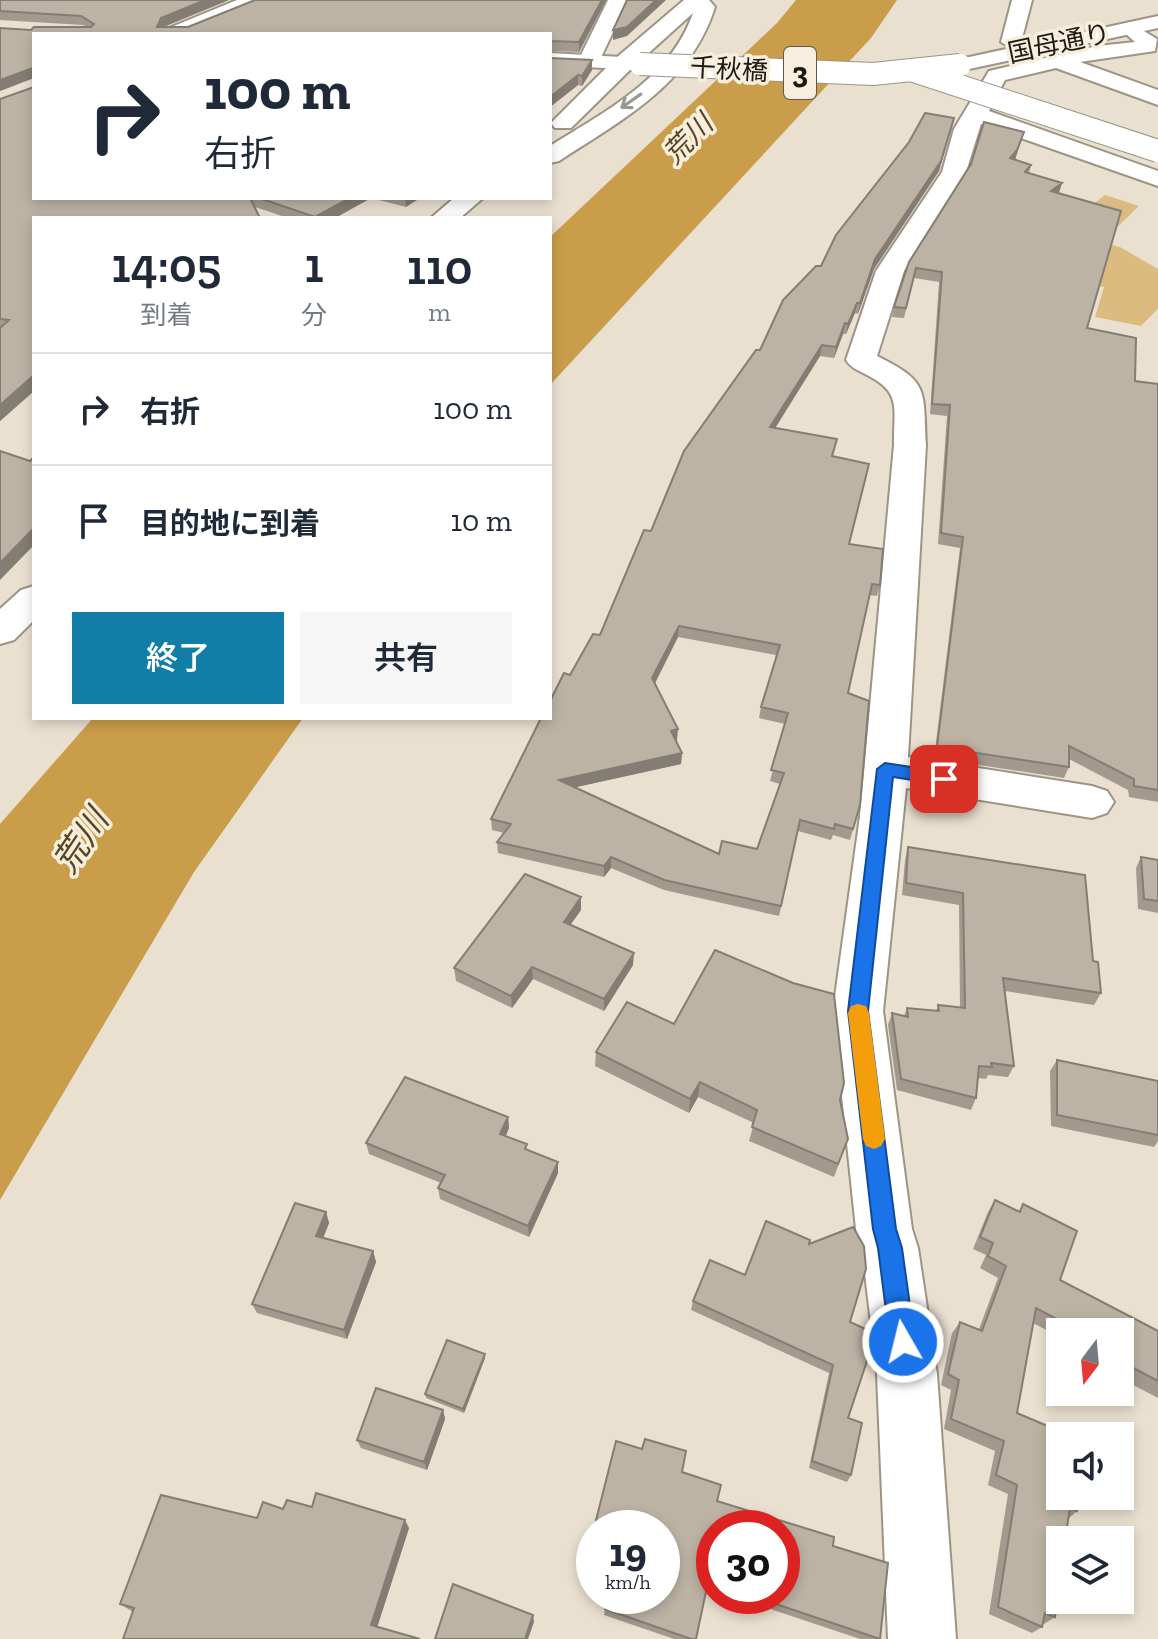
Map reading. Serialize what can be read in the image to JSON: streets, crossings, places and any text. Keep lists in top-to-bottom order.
{
  "streets": {
    "main road": ["国母通り", "千秋橋", "3"]
  },
  "crossings": [
    ["国母通り", "千秋橋"],
    ["千秋橋", "3"]
  ],
  "water": ["荒川"],
  "north": "bottom",
  "page": {
    "turn": ["100 m", "右折"],
    "eta": [
      "14:05",
      "到着",
      "1",
      "分",
      "110",
      "m"
    ],
    "list": [
      {
        "name": "右折",
        "value": "100 m"
      },
      {
        "name": "目的地に到着",
        "value": "10 m"
      }
    ],
    "buttons": ["終了", "共有"],
    "speed": "19 km/h",
    "limit": "30"
  }
}
